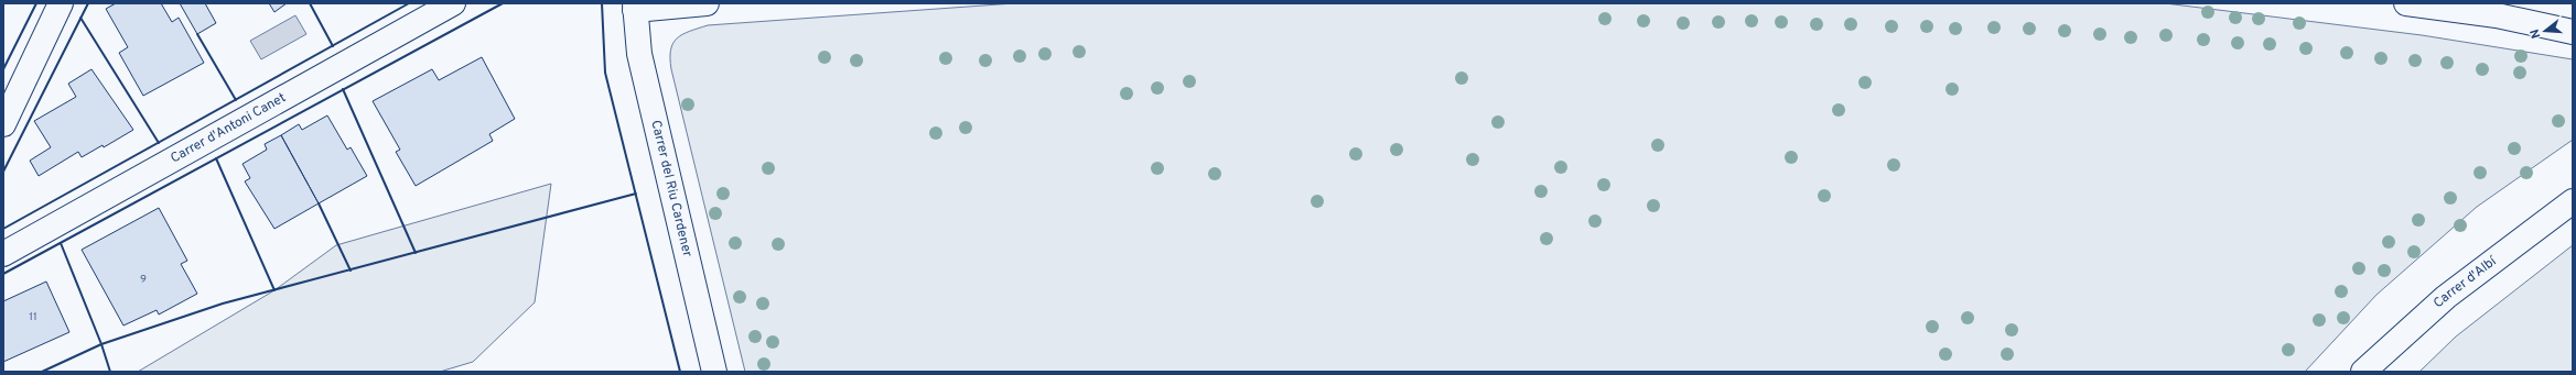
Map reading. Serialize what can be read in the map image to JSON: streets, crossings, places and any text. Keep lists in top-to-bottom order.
{
  "streets": {
    "street": ["Carrer d'Antoni Canet", "Carrer del Riu Cardener", "Carrer d'Albí"]
  },
  "house_numbers": ["9", "11"],
  "north": "left"
}
